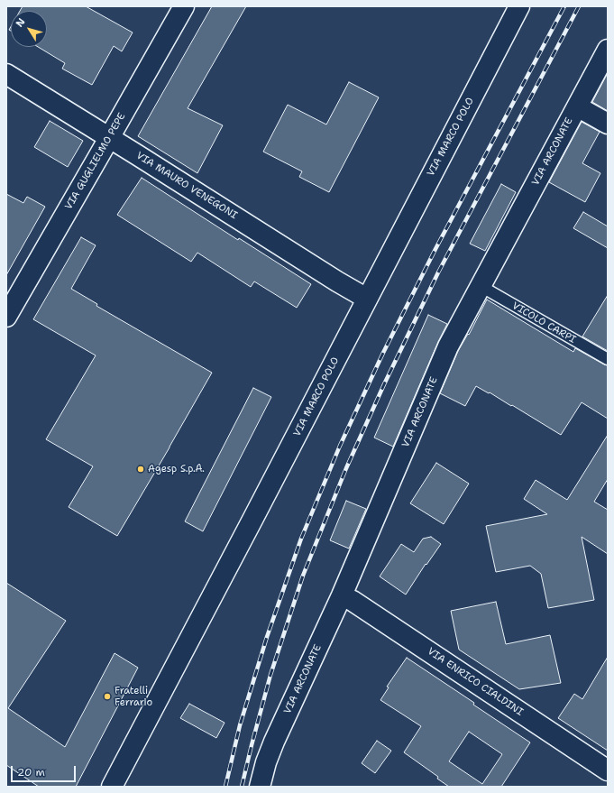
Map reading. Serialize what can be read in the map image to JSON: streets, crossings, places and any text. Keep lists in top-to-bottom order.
{
  "streets": {
    "street": [
      "VIA MARCO POLO",
      "VIA ARCONATE",
      "VIA GUGLIELMO PEPE",
      "VIA MAURO VENEGONI",
      "VIA ENRICO CIALDINI"
    ],
    "lane": ["VICOLO CARPI"]
  },
  "crossings": [
    ["VIA MARCO POLO", "VIA MAURO VENEGONI"],
    ["VIA ARCONATE", "VICOLO CARPI"],
    ["VIA ARCONATE", "VIA ENRICO CIALDINI"],
    ["VIA GUGLIELMO PEPE", "VIA MAURO VENEGONI"]
  ],
  "places": ["Agesp S.p.A.", "Fratelli Ferrario"],
  "scale_bar": "20 m",
  "north": "top left"
}
